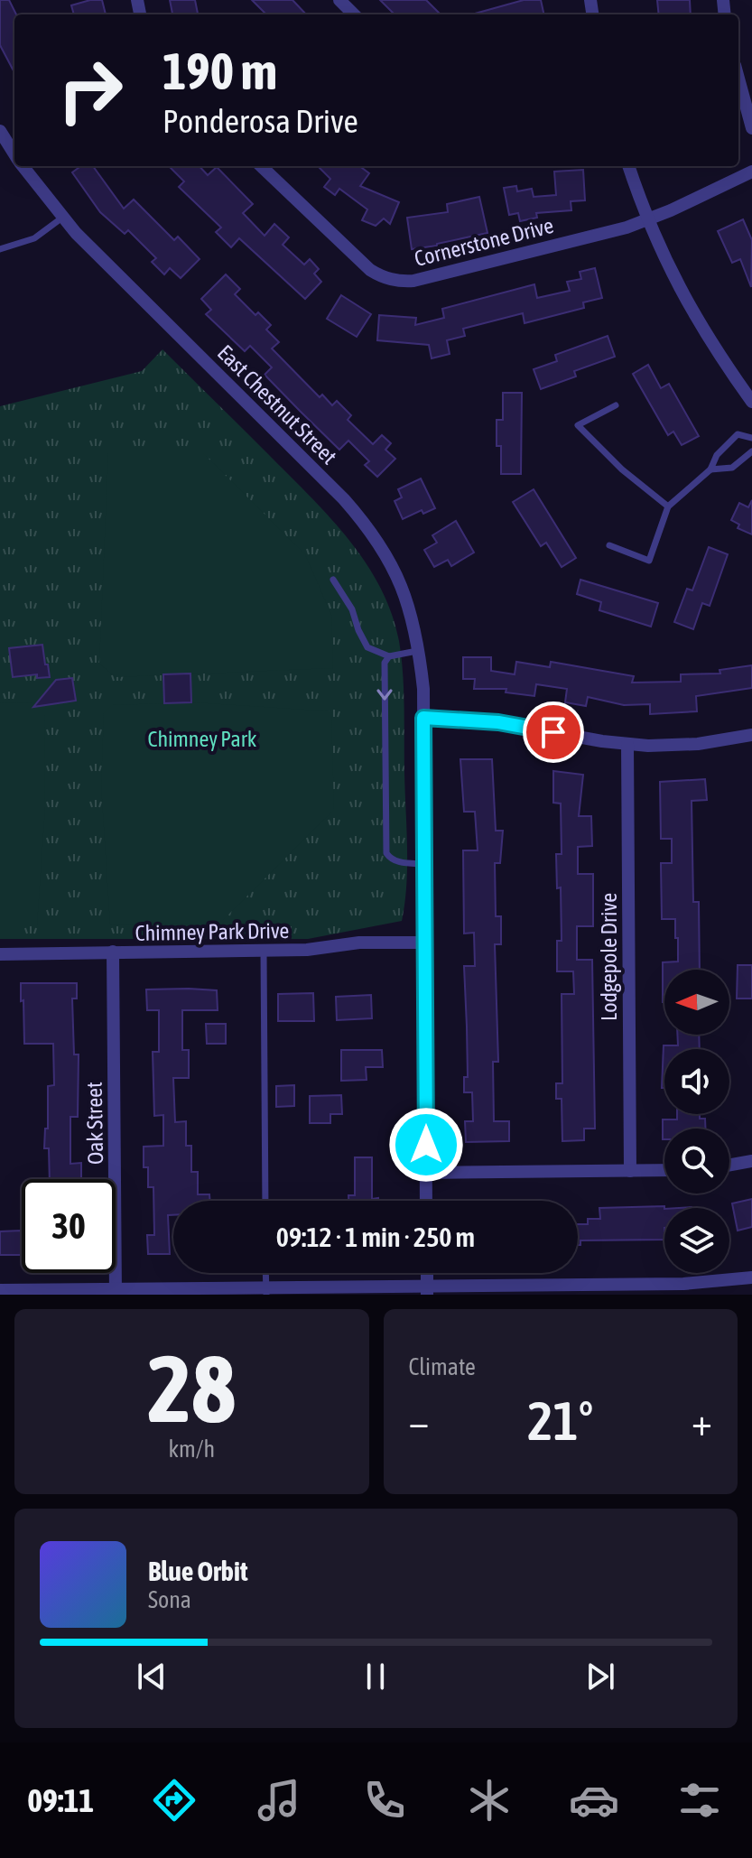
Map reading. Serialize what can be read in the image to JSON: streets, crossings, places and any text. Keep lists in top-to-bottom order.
{
  "streets": {
    "street": [
      "Cornerstone Drive",
      "East Chestnut Street",
      "Chimney Park Drive",
      "Lodgepole Drive",
      "Oak Street"
    ]
  },
  "crossings": [
    ["East Chestnut Street", "Chimney Park Drive"],
    ["Chimney Park Drive", "Oak Street"]
  ],
  "parks": ["Chimney Park"],
  "north": "left",
  "page": {
    "turn": ["190 m", "Ponderosa Drive"],
    "limit": "30",
    "trip": "09:12 · 1 min · 250 m",
    "tile": [
      ["28", "km/h"],
      "Climate"
    ],
    "heat": ["−", "21°", "+"],
    "song": ["Blue Orbit", "Sona"],
    "tabs": "09:11"
  }
}
